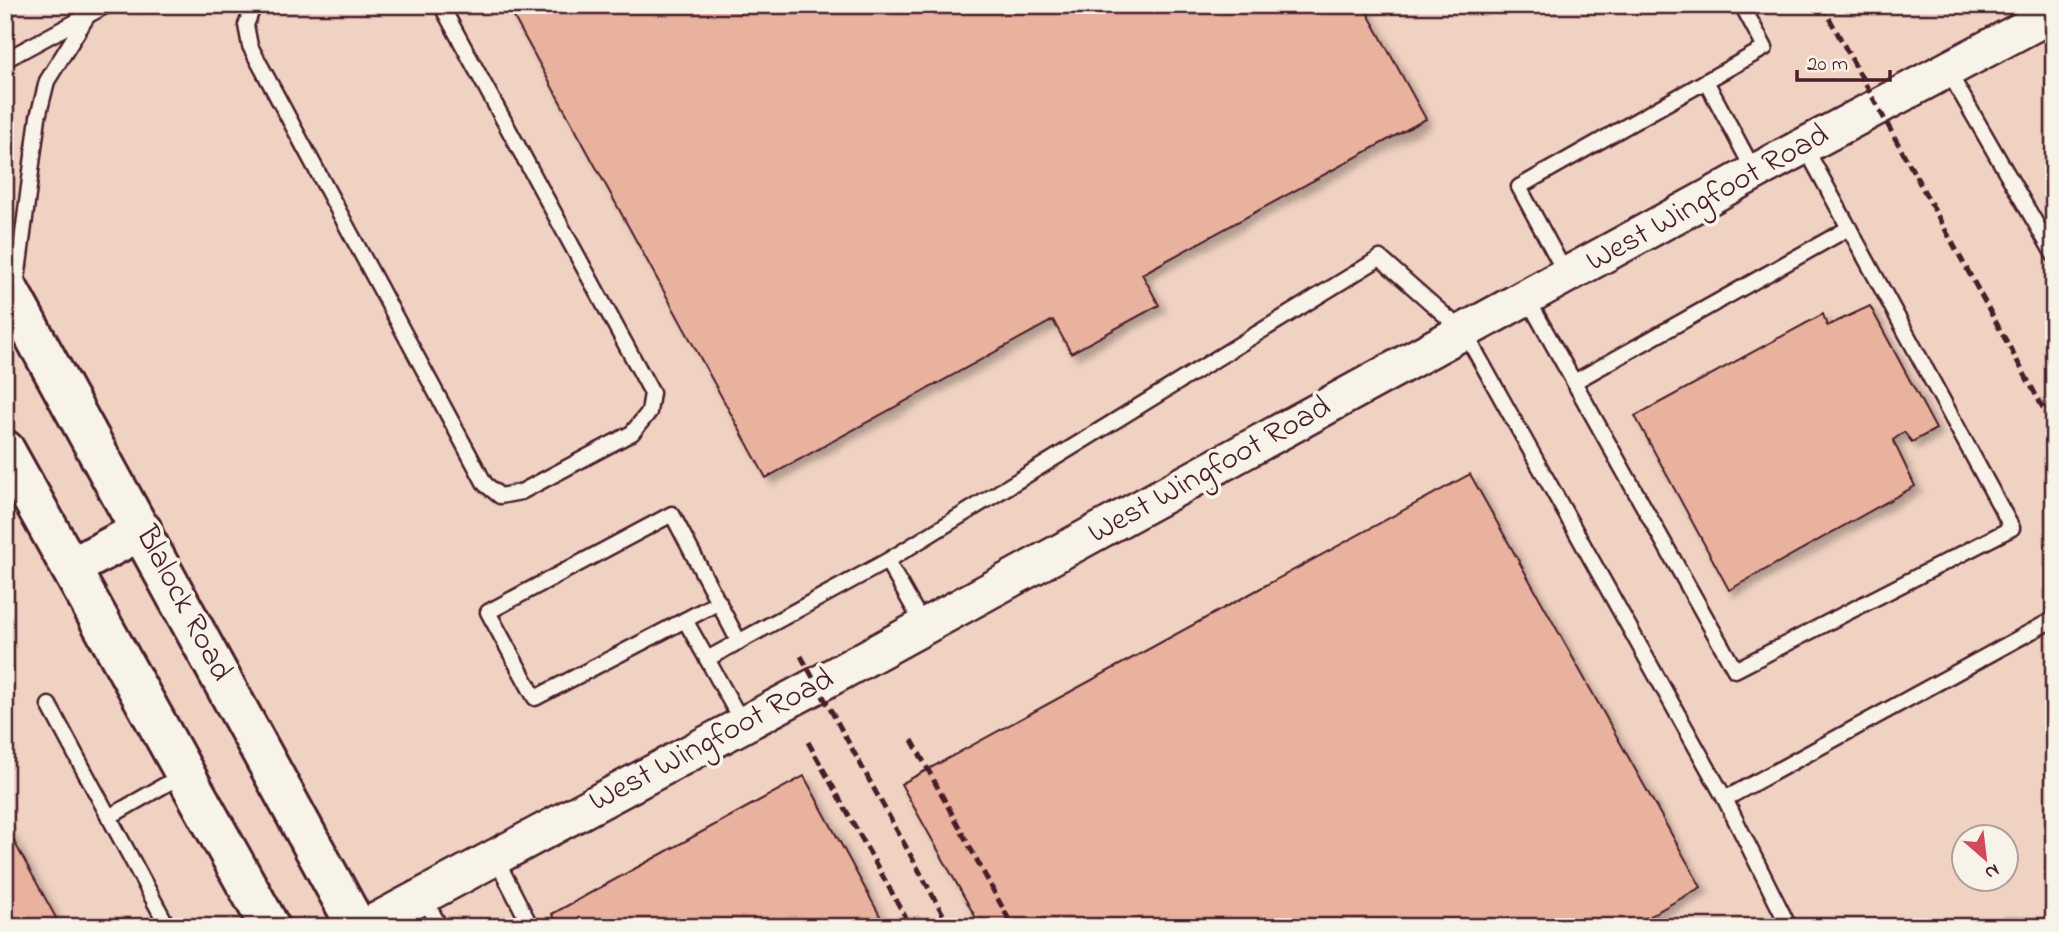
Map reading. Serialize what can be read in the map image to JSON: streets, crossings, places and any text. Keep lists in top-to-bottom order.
{
  "streets": {
    "main road": ["Blalock Road"],
    "street": ["West Wingfoot Road"]
  },
  "scale_bar": "20 m",
  "north": "bottom right"
}
